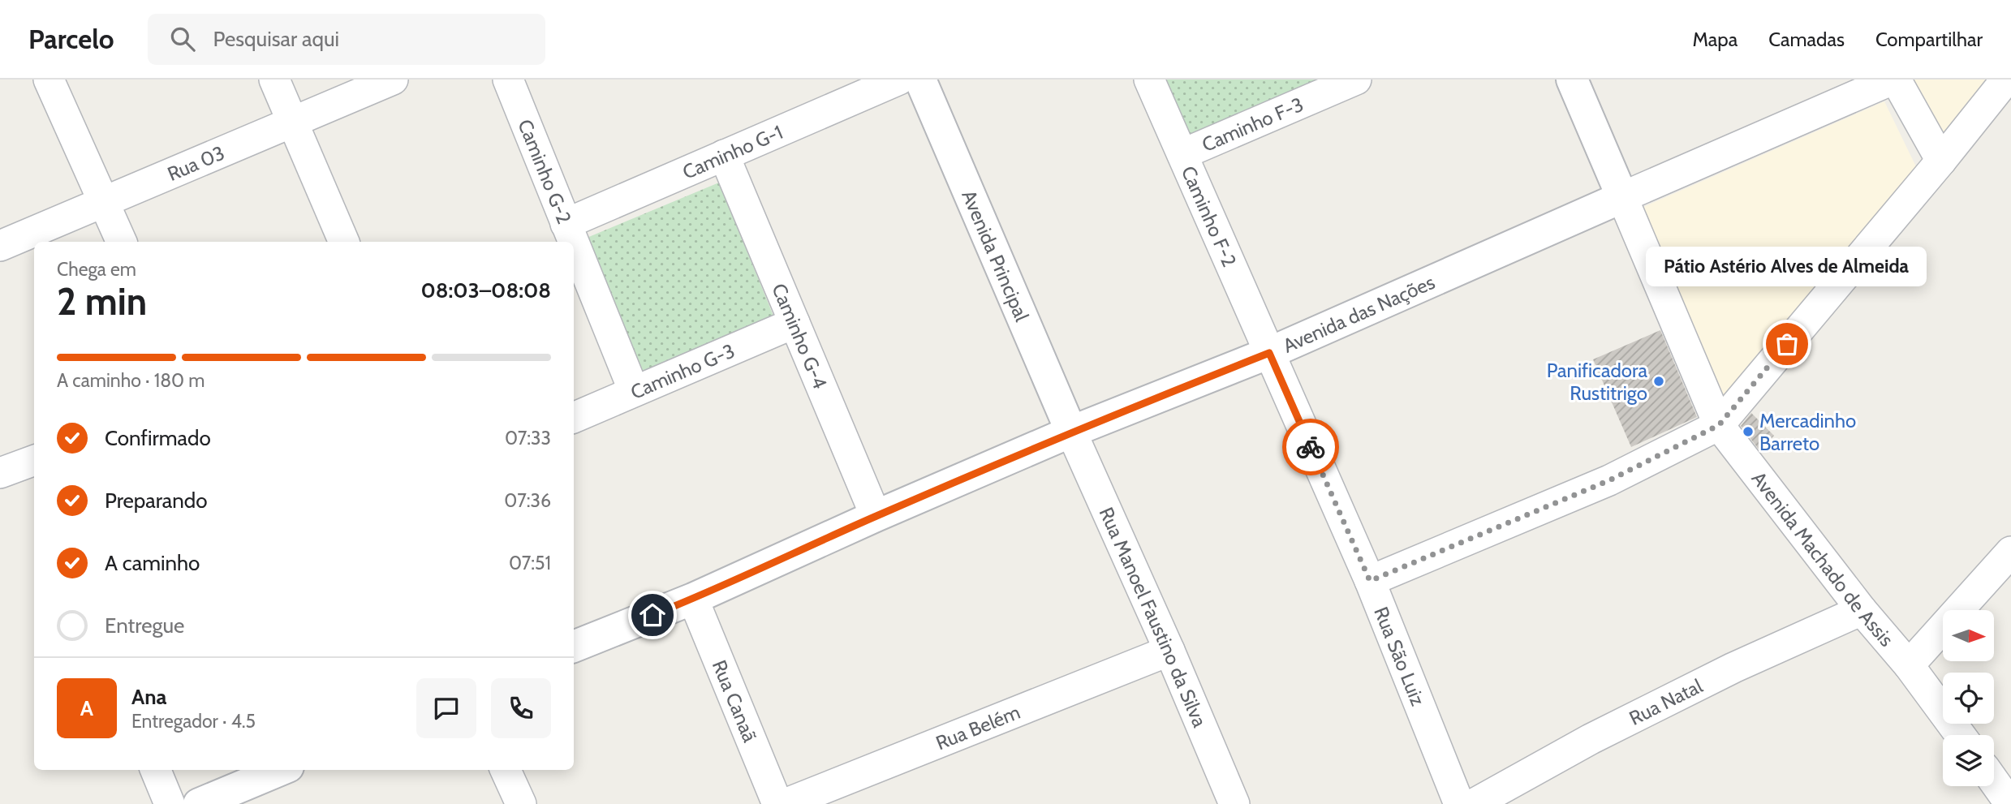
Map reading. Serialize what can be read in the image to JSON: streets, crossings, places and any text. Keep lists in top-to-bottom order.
{
  "streets": {
    "street": [
      "Caminho F-3",
      "Caminho G-1",
      "Rua 03",
      "Caminho G-2",
      "Caminho F-2",
      "Avenida Principal",
      "Avenida das Nações",
      "Caminho G-4",
      "Caminho G-3",
      "Avenida Machado de Assis",
      "Rua Manoel Faustino da Silva",
      "Rua São Luiz",
      "Rua Canaã",
      "Rua Natal",
      "Rua Belém"
    ]
  },
  "crossings": [
    ["Caminho F-3", "Caminho F-2"],
    ["Caminho G-1", "Caminho G-2"],
    ["Caminho G-1", "Caminho G-4"],
    ["Caminho G-2", "Caminho G-3"],
    ["Caminho F-2", "Avenida das Nações"],
    ["Caminho F-2", "Rua São Luiz"],
    ["Avenida Principal", "Avenida das Nações"],
    ["Avenida Principal", "Rua Manoel Faustino da Silva"],
    ["Avenida das Nações", "Caminho G-4"],
    ["Avenida das Nações", "Avenida Machado de Assis"],
    ["Avenida das Nações", "Rua Manoel Faustino da Silva"],
    ["Avenida das Nações", "Rua São Luiz"],
    ["Avenida das Nações", "Rua Canaã"],
    ["Caminho G-4", "Caminho G-3"],
    ["Avenida Machado de Assis", "Rua Natal"],
    ["Rua Manoel Faustino da Silva", "Rua Belém"]
  ],
  "places": ["Pátio Astério Alves de Almeida", "Panificadora Rustitrigo", "Mercadinho Barreto"],
  "north": "right",
  "page": {
    "header": "Parcelo",
    "search": "Pesquisar aqui",
    "nav": ["Mapa", "Camadas", "Compartilhar"],
    "heading": ["2 min", "Chega em", "08:03–08:08"],
    "panel": ["Ana", "Entregador · 4.5"],
    "bubble": "Pátio Astério Alves de Almeida",
    "bar": "A caminho · 180 m",
    "list": [
      ["Confirmado", "07:33"],
      ["Preparando", "07:36"],
      ["A caminho", "07:51"],
      "Entregue"
    ],
    "round": "A"
  }
}
